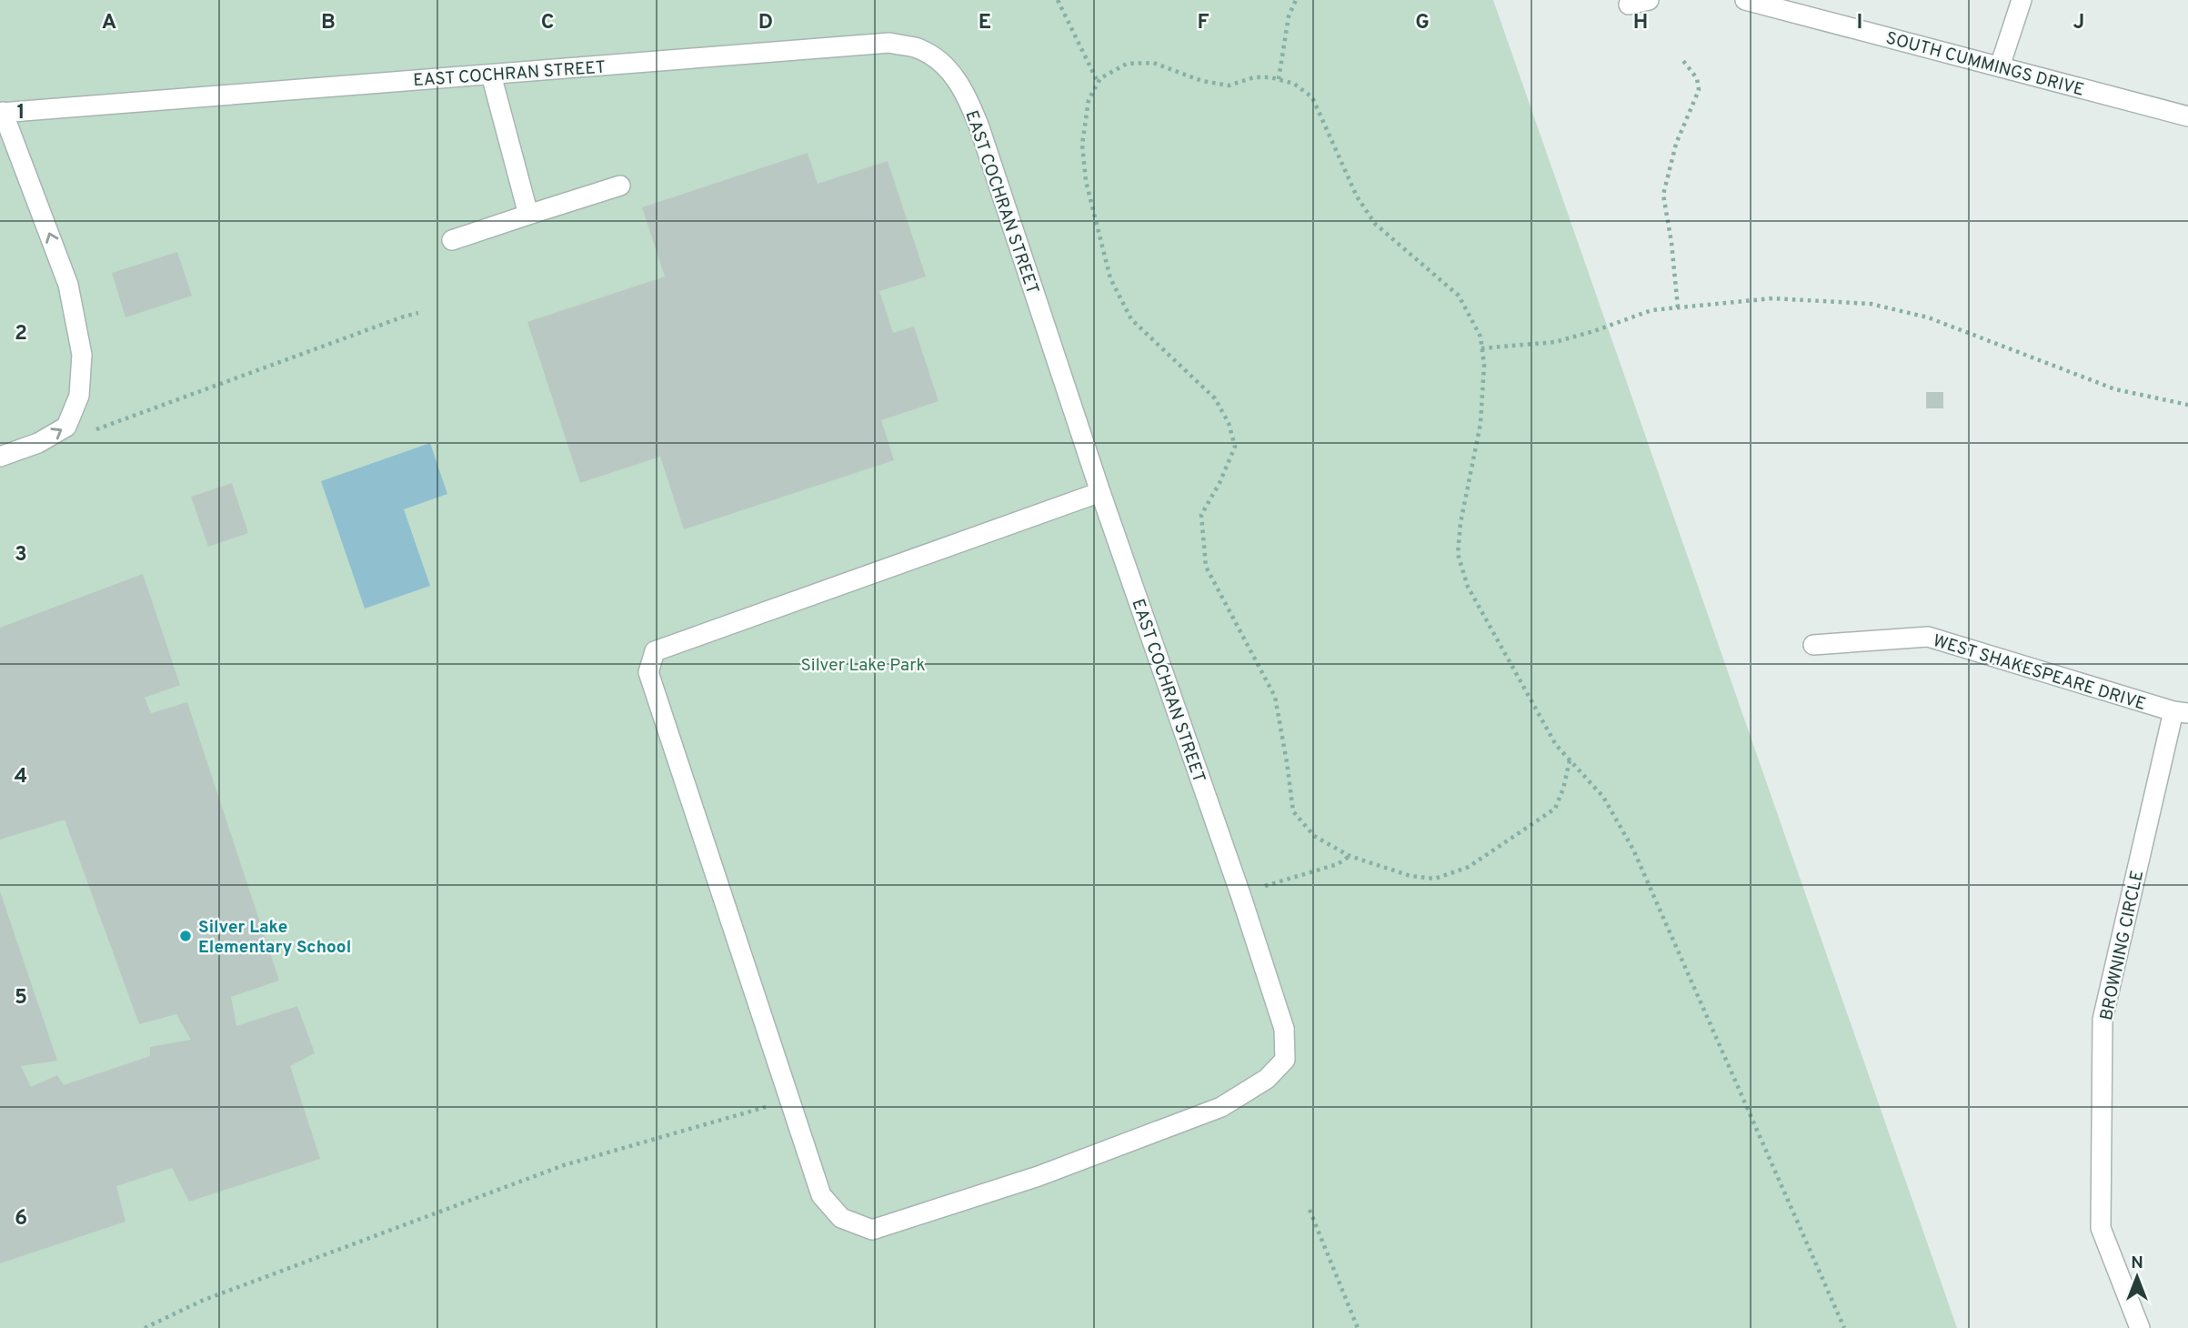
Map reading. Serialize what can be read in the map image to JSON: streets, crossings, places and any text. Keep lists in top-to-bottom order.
{
  "streets": {
    "street": [
      "SOUTH CUMMINGS DRIVE",
      "EAST COCHRAN STREET",
      "WEST SHAKESPEARE DRIVE",
      "BROWNING CIRCLE"
    ]
  },
  "crossings": [
    ["WEST SHAKESPEARE DRIVE", "BROWNING CIRCLE"]
  ],
  "parks": ["Silver Lake Park"],
  "places": ["Silver Lake Elementary School"],
  "north": "top",
  "grid": {
    "columns": [
      "A",
      "B",
      "C",
      "D",
      "E",
      "F",
      "G",
      "H",
      "I",
      "J"
    ],
    "rows": [
      "1",
      "2",
      "3",
      "4",
      "5",
      "6"
    ]
  }
}
